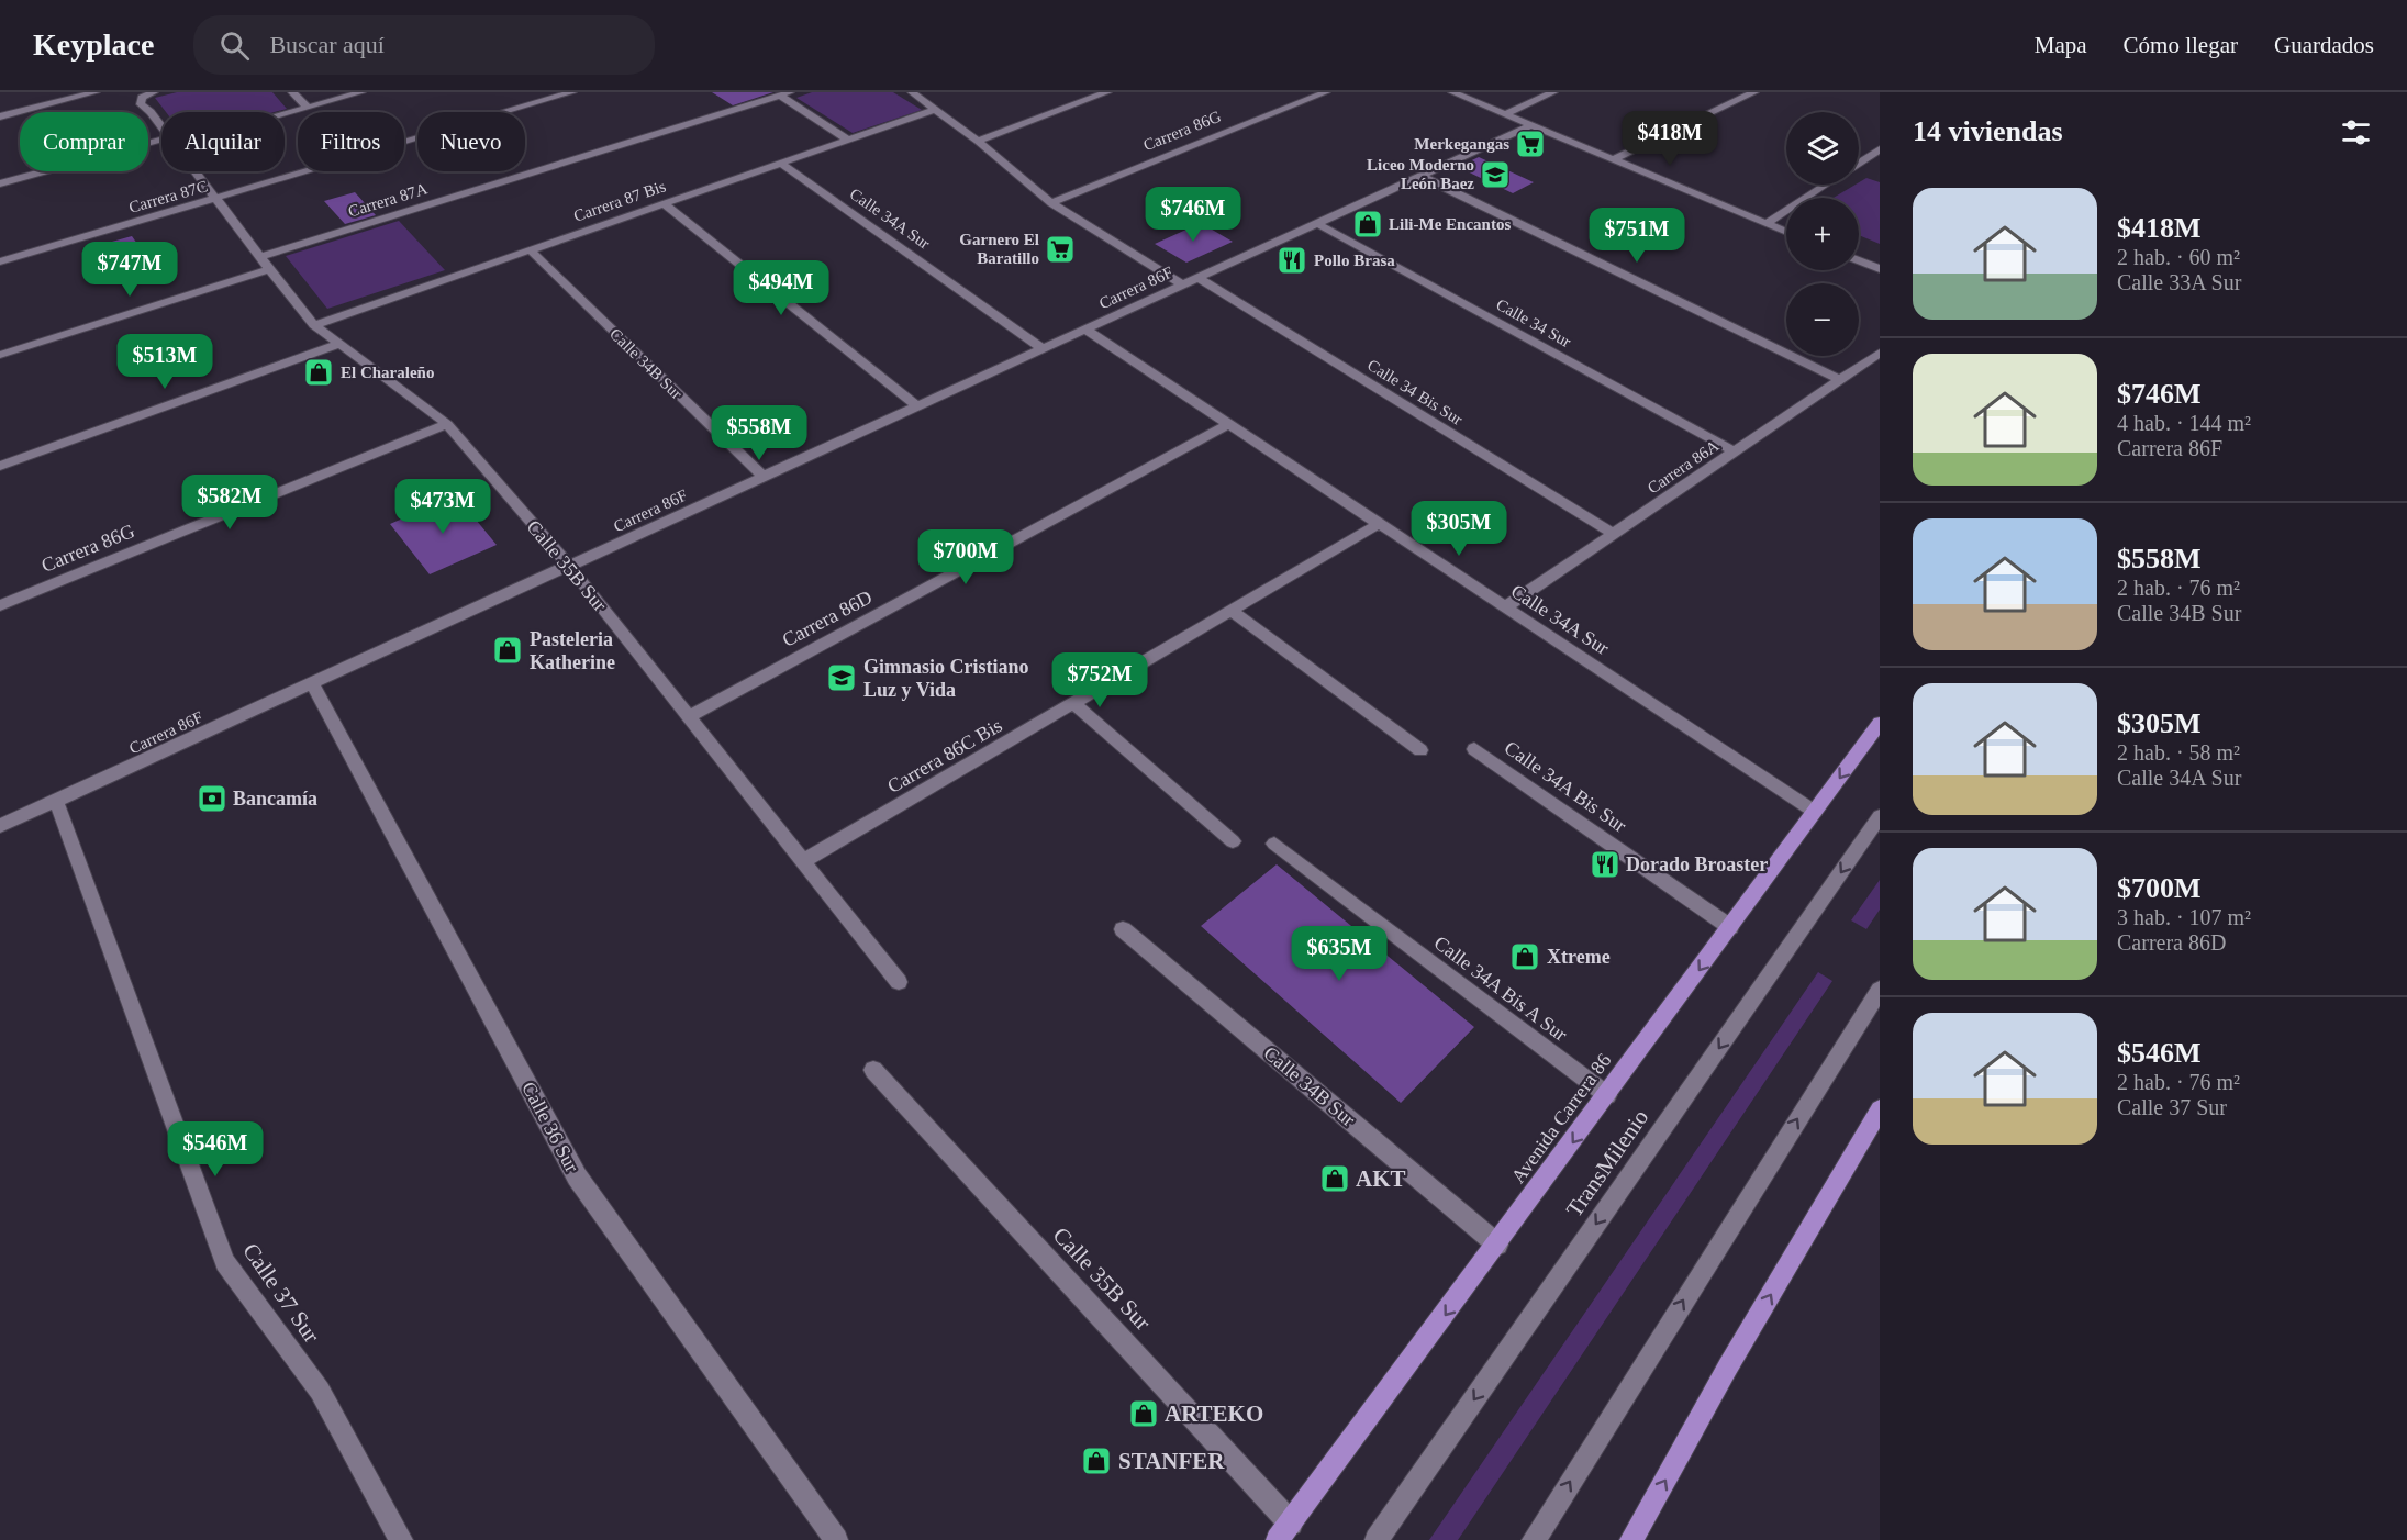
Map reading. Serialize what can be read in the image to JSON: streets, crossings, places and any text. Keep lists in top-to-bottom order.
{
  "streets": {
    "main road": ["Avenida Carrera 86"],
    "street": [
      "Carrera 86G",
      "Carrera 87C",
      "Carrera 87A",
      "Carrera 87 Bis",
      "Calle 34A Sur",
      "Carrera 86F",
      "Calle 34 Sur",
      "Calle 34B Sur",
      "Calle 34 Bis Sur",
      "Carrera 86A",
      "Calle 35B Sur",
      "Carrera 86D",
      "Carrera 86C Bis",
      "Calle 34A Bis Sur",
      "Calle 34A Bis A Sur",
      "Calle 36 Sur",
      "TransMilenio",
      "Calle 37 Sur"
    ]
  },
  "crossings": [
    ["Carrera 86G", "Calle 35B Sur"],
    ["Carrera 87C", "Calle 35B Sur"],
    ["Carrera 87A", "Calle 35B Sur"],
    ["Carrera 87 Bis", "Calle 34A Sur"],
    ["Carrera 87 Bis", "Calle 34B Sur"],
    ["Carrera 87 Bis", "Calle 35B Sur"],
    ["Calle 34A Sur", "Carrera 86F"],
    ["Calle 34A Sur", "Carrera 86A"],
    ["Calle 34A Sur", "Carrera 86D"],
    ["Calle 34A Sur", "Carrera 86C Bis"],
    ["Calle 34A Sur", "Avenida Carrera 86"],
    ["Carrera 86F", "Calle 34 Sur"],
    ["Carrera 86F", "Calle 34B Sur"],
    ["Carrera 86F", "Calle 34 Bis Sur"],
    ["Carrera 86F", "Calle 35B Sur"],
    ["Carrera 86F", "Calle 36 Sur"],
    ["Carrera 86F", "Calle 37 Sur"],
    ["Calle 34 Sur", "Carrera 86A"],
    ["Calle 34B Sur", "Avenida Carrera 86"],
    ["Calle 34 Bis Sur", "Carrera 86A"],
    ["Calle 35B Sur", "Carrera 86D"],
    ["Calle 35B Sur", "Carrera 86C Bis"],
    ["Calle 35B Sur", "Avenida Carrera 86"],
    ["Calle 34A Bis Sur", "Avenida Carrera 86"],
    ["Calle 34A Bis A Sur", "Avenida Carrera 86"]
  ],
  "one_way": ["Avenida Carrera 86"],
  "places": {
    "supermarket": ["Merkegangas", "Garnero El Baratillo"],
    "school or university": ["Liceo Moderno León Baez", "Gimnasio Cristiano Luz y Vida"],
    "shop": [
      "Lili-Me Encantos",
      "El Charaleño",
      "Pasteleria Katherine",
      "Xtreme",
      "AKT",
      "ARTEKO",
      "STANFER"
    ],
    "restaurant": ["Pollo Brasa", "Dorado Broaster"],
    "bank": ["Bancamía"]
  },
  "page": {
    "header": "Keyplace",
    "search": "Buscar aquí",
    "nav": ["Mapa", "Cómo llegar", "Guardados"],
    "heading": "14 viviendas",
    "price": [
      "$418M",
      "$746M",
      "$751M",
      "$747M",
      "$494M",
      "$513M",
      "$558M",
      "$582M",
      "$473M",
      "$305M",
      "$700M",
      "$752M",
      "$635M",
      "$546M"
    ],
    "map_buttons": ["+", "−"],
    "chip": [
      "Comprar",
      "Alquilar",
      "Filtros",
      "Nuevo"
    ],
    "list": [
      {
        "name": "$418M",
        "note": "2 hab. · 60 m² · Calle 33A Sur"
      },
      {
        "name": "$746M",
        "note": "4 hab. · 144 m² · Carrera 86F"
      },
      {
        "name": "$558M",
        "note": "2 hab. · 76 m² · Calle 34B Sur"
      },
      {
        "name": "$305M",
        "note": "2 hab. · 58 m² · Calle 34A Sur"
      },
      {
        "name": "$700M",
        "note": "3 hab. · 107 m² · Carrera 86D"
      },
      {
        "name": "$546M",
        "note": "2 hab. · 76 m² · Calle 37 Sur"
      }
    ]
  }
}
